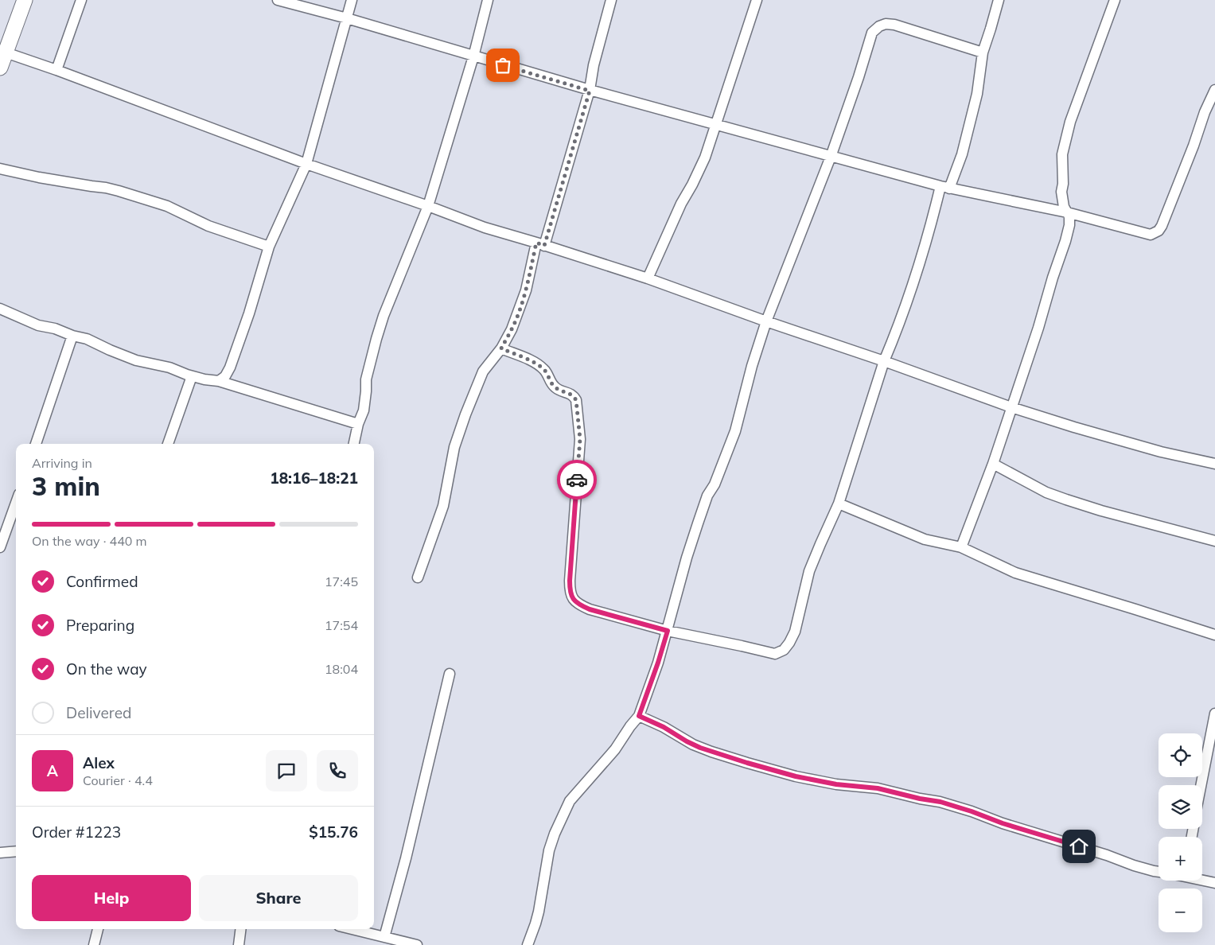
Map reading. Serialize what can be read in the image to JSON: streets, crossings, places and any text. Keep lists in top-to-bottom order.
{
  "page": {
    "heading": ["3 min", "Arriving in", "18:16–18:21"],
    "panel": [
      "Alex",
      "Courier · 4.4",
      "Order #1223",
      "$15.76"
    ],
    "bar": "On the way · 440 m",
    "list": [
      ["Confirmed", "17:45"],
      ["Preparing", "17:54"],
      ["On the way", "18:04"],
      "Delivered"
    ],
    "map_buttons": ["+", "−"],
    "round": "A",
    "buttons": ["Help", "Share"]
  }
}
